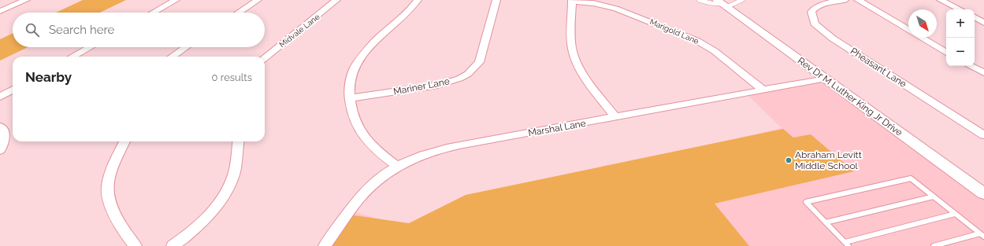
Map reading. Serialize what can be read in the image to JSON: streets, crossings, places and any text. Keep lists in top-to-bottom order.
{
  "streets": {
    "street": [
      "Midvale Lane",
      "Marigold Lane",
      "Pheasant Lane",
      "Mariner Lane",
      "Rev Dr M Luther King Jr Drive",
      "Marshal Lane"
    ]
  },
  "crossings": [
    ["Marigold Lane", "Marshal Lane"],
    ["Rev Dr M Luther King Jr Drive", "Marshal Lane"]
  ],
  "places": ["Abraham Levitt Middle School"],
  "north": "bottom right",
  "page": {
    "map_buttons": ["+", "−"],
    "search": "Search here",
    "heading": ["Nearby", "0 results"]
  }
}
